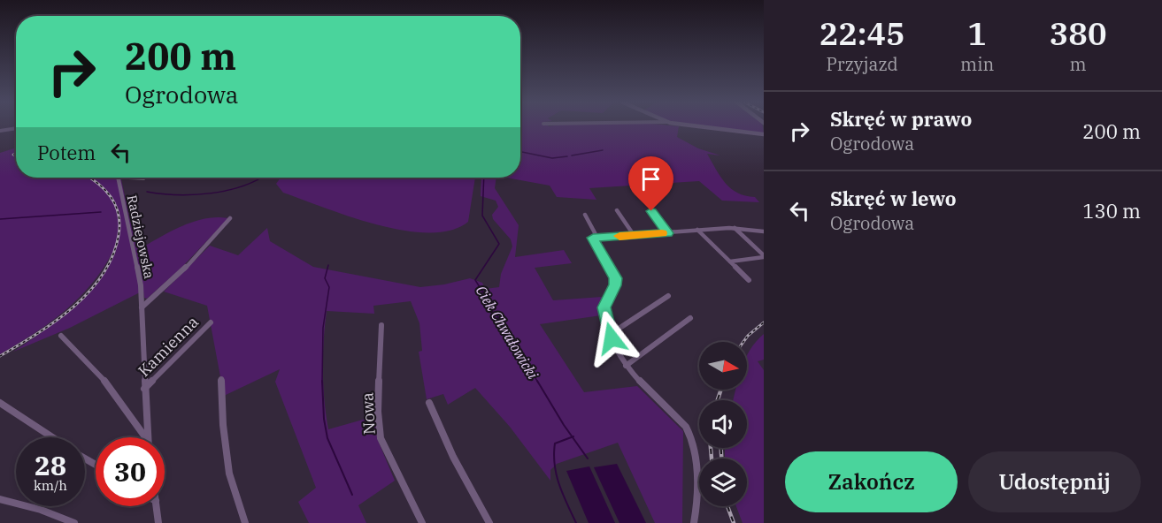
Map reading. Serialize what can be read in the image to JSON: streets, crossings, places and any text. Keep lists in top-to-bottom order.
{
  "streets": {
    "street": ["Radziejowska", "Kamienna", "Nowa"]
  },
  "crossings": [
    ["Radziejowska", "Kamienna"]
  ],
  "water": ["Ciek Chwałowicki"],
  "north": "right",
  "page": {
    "eta": [
      "22:45",
      "Przyjazd",
      "1",
      "min",
      "380",
      "m"
    ],
    "turn": ["200 m", "Ogrodowa"],
    "list": [
      {
        "name": "Skręć w prawo",
        "note": "Ogrodowa",
        "value": "200 m"
      },
      {
        "name": "Skręć w lewo",
        "note": "Ogrodowa",
        "value": "130 m"
      }
    ],
    "then": "Potem",
    "speed": "28 km/h",
    "limit": "30",
    "buttons": ["Zakończ", "Udostępnij"]
  }
}
